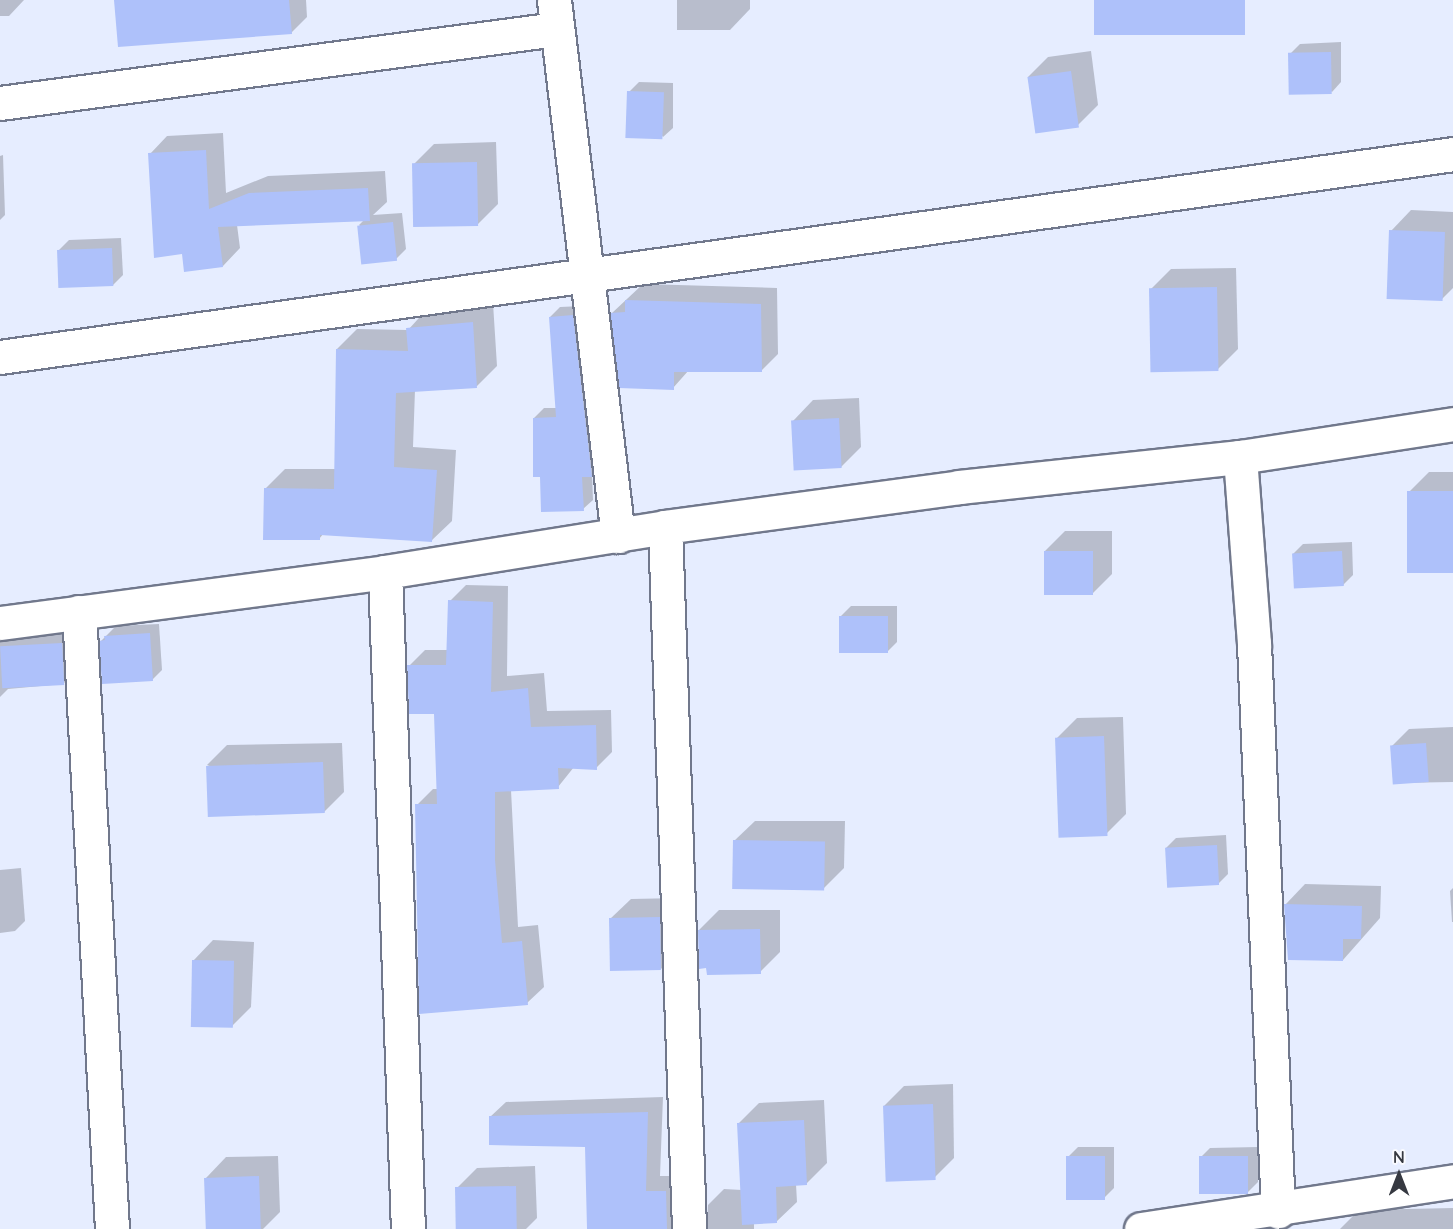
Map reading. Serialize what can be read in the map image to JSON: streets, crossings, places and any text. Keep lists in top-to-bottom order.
{
  "north": "top"
}
